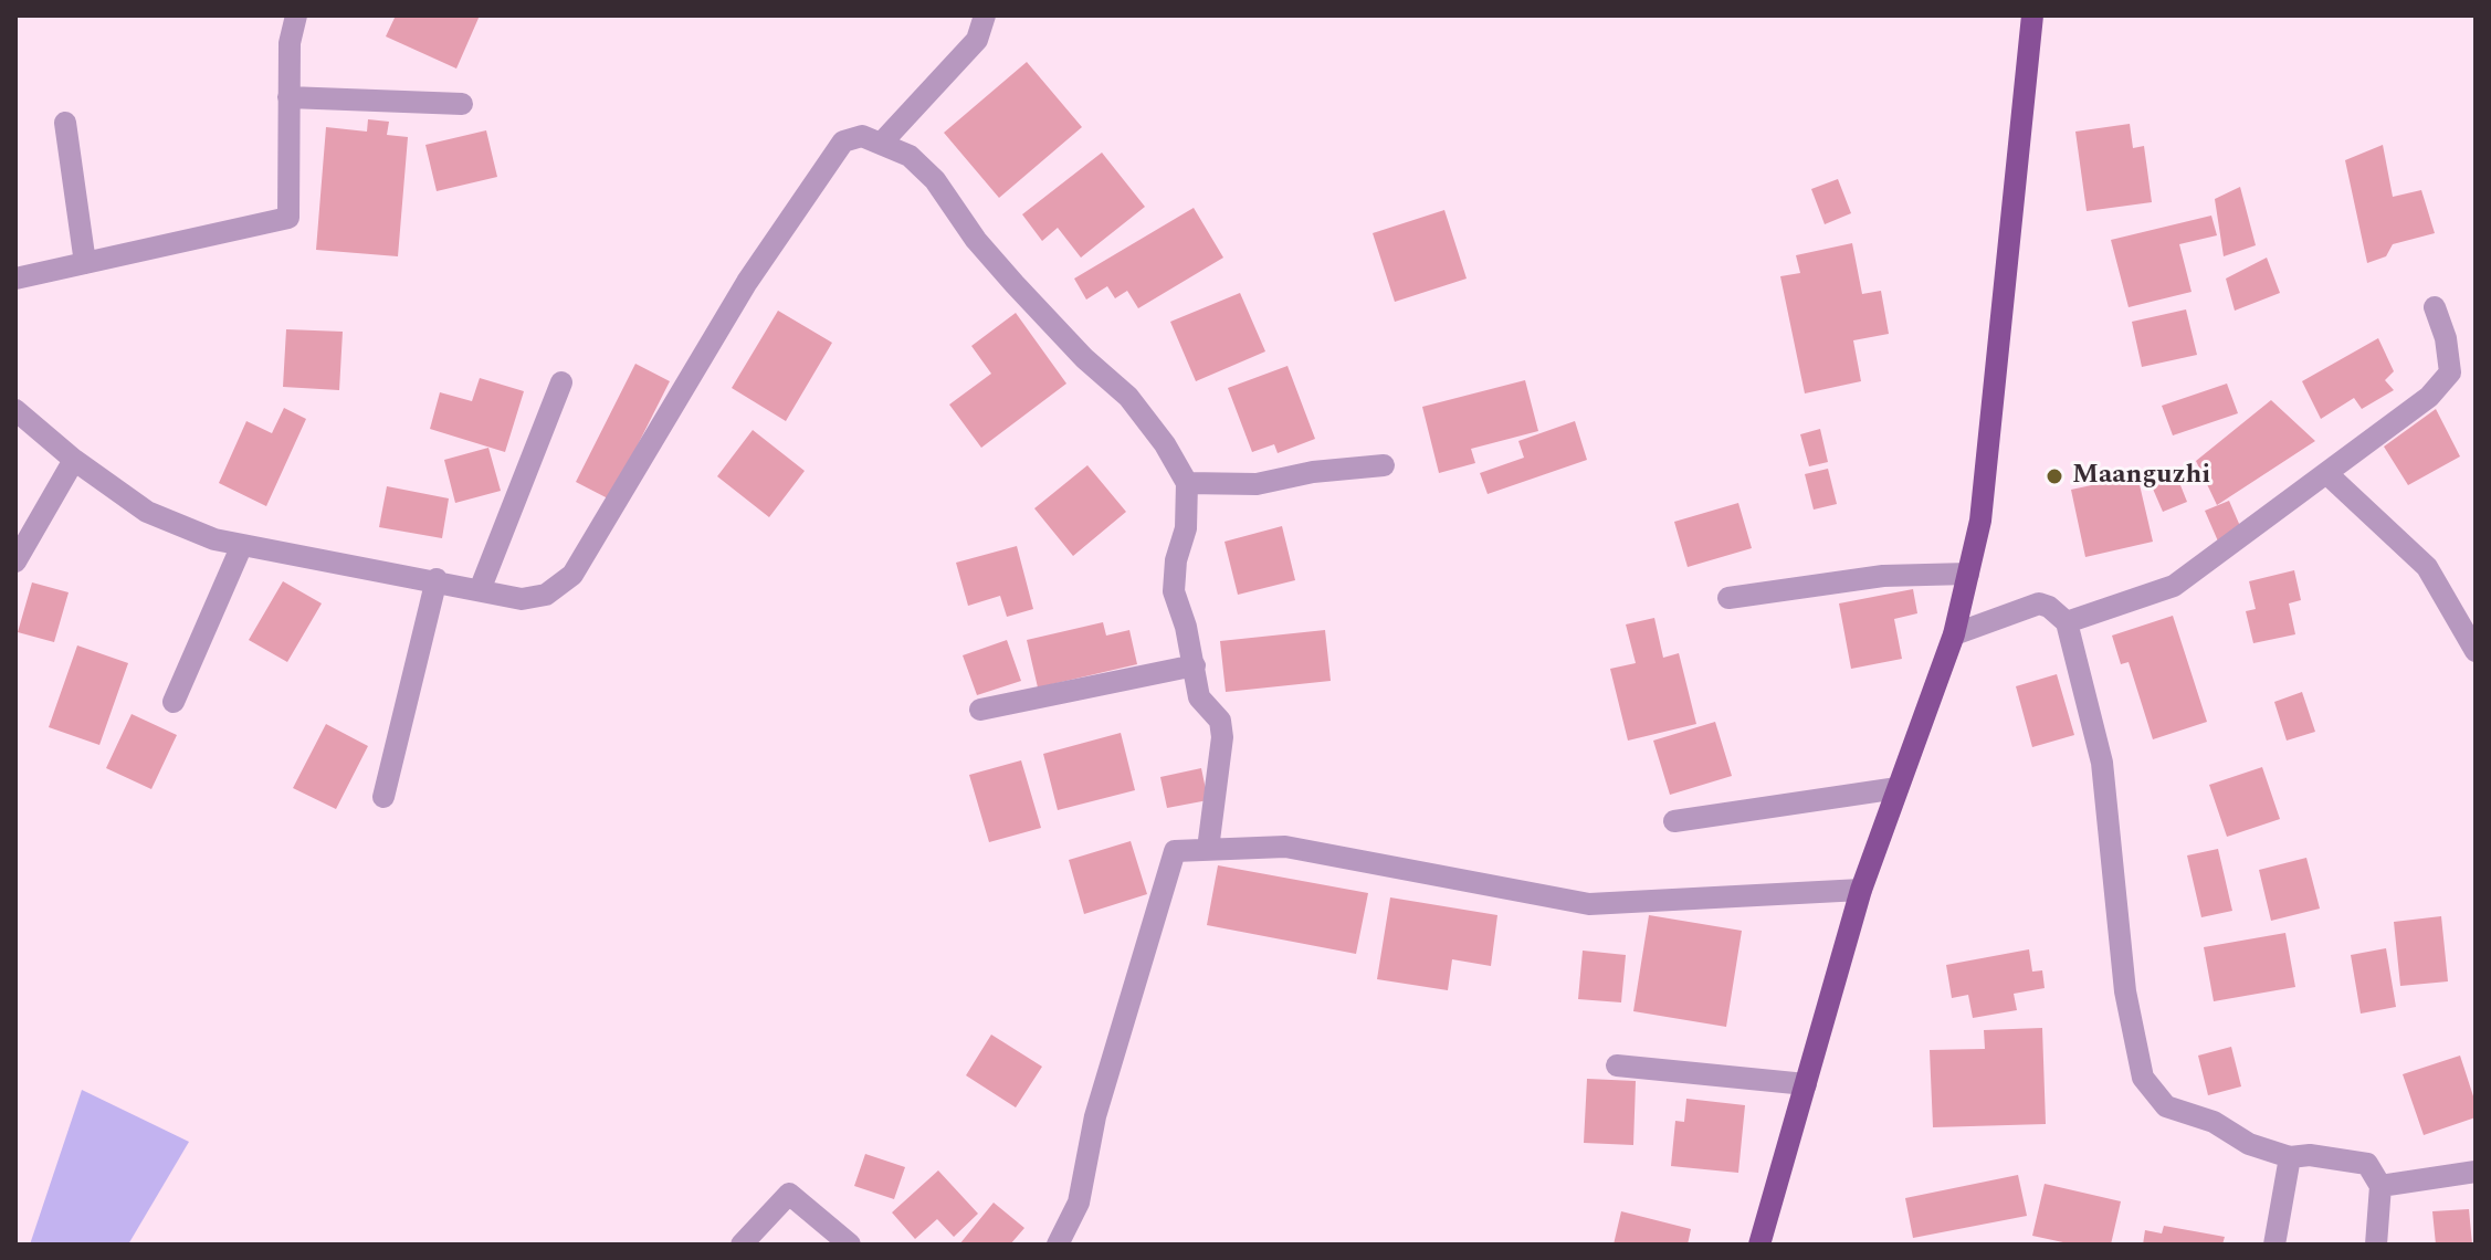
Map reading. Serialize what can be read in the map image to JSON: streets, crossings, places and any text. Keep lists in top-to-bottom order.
{
  "places": ["Maanguzhi"]
}
